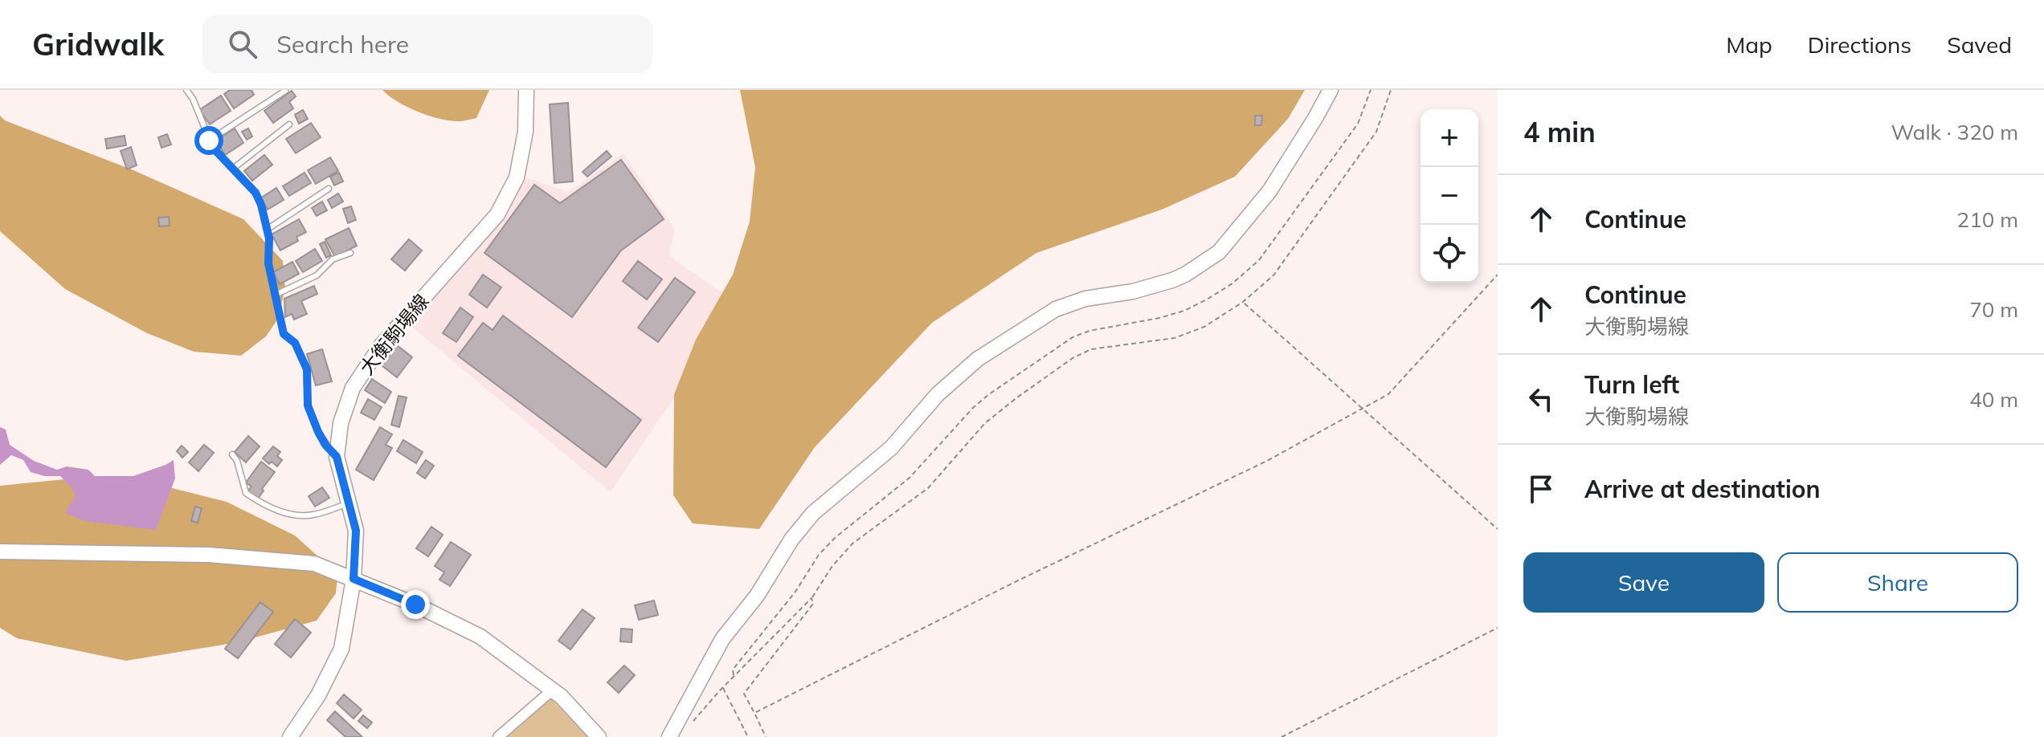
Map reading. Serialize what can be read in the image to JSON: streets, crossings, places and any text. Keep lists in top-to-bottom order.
{
  "streets": {
    "street": ["大衡駒場線"]
  },
  "page": {
    "header": "Gridwalk",
    "search": "Search here",
    "nav": ["Map", "Directions", "Saved"],
    "heading": ["4 min", "Walk · 320 m"],
    "map_buttons": ["+", "−"],
    "list": [
      ["Continue", "210 m"],
      ["Continue", "大衡駒場線", "70 m"],
      ["Turn left", "大衡駒場線", "40 m"],
      "Arrive at destination"
    ],
    "buttons": ["Save", "Share"]
  }
}
